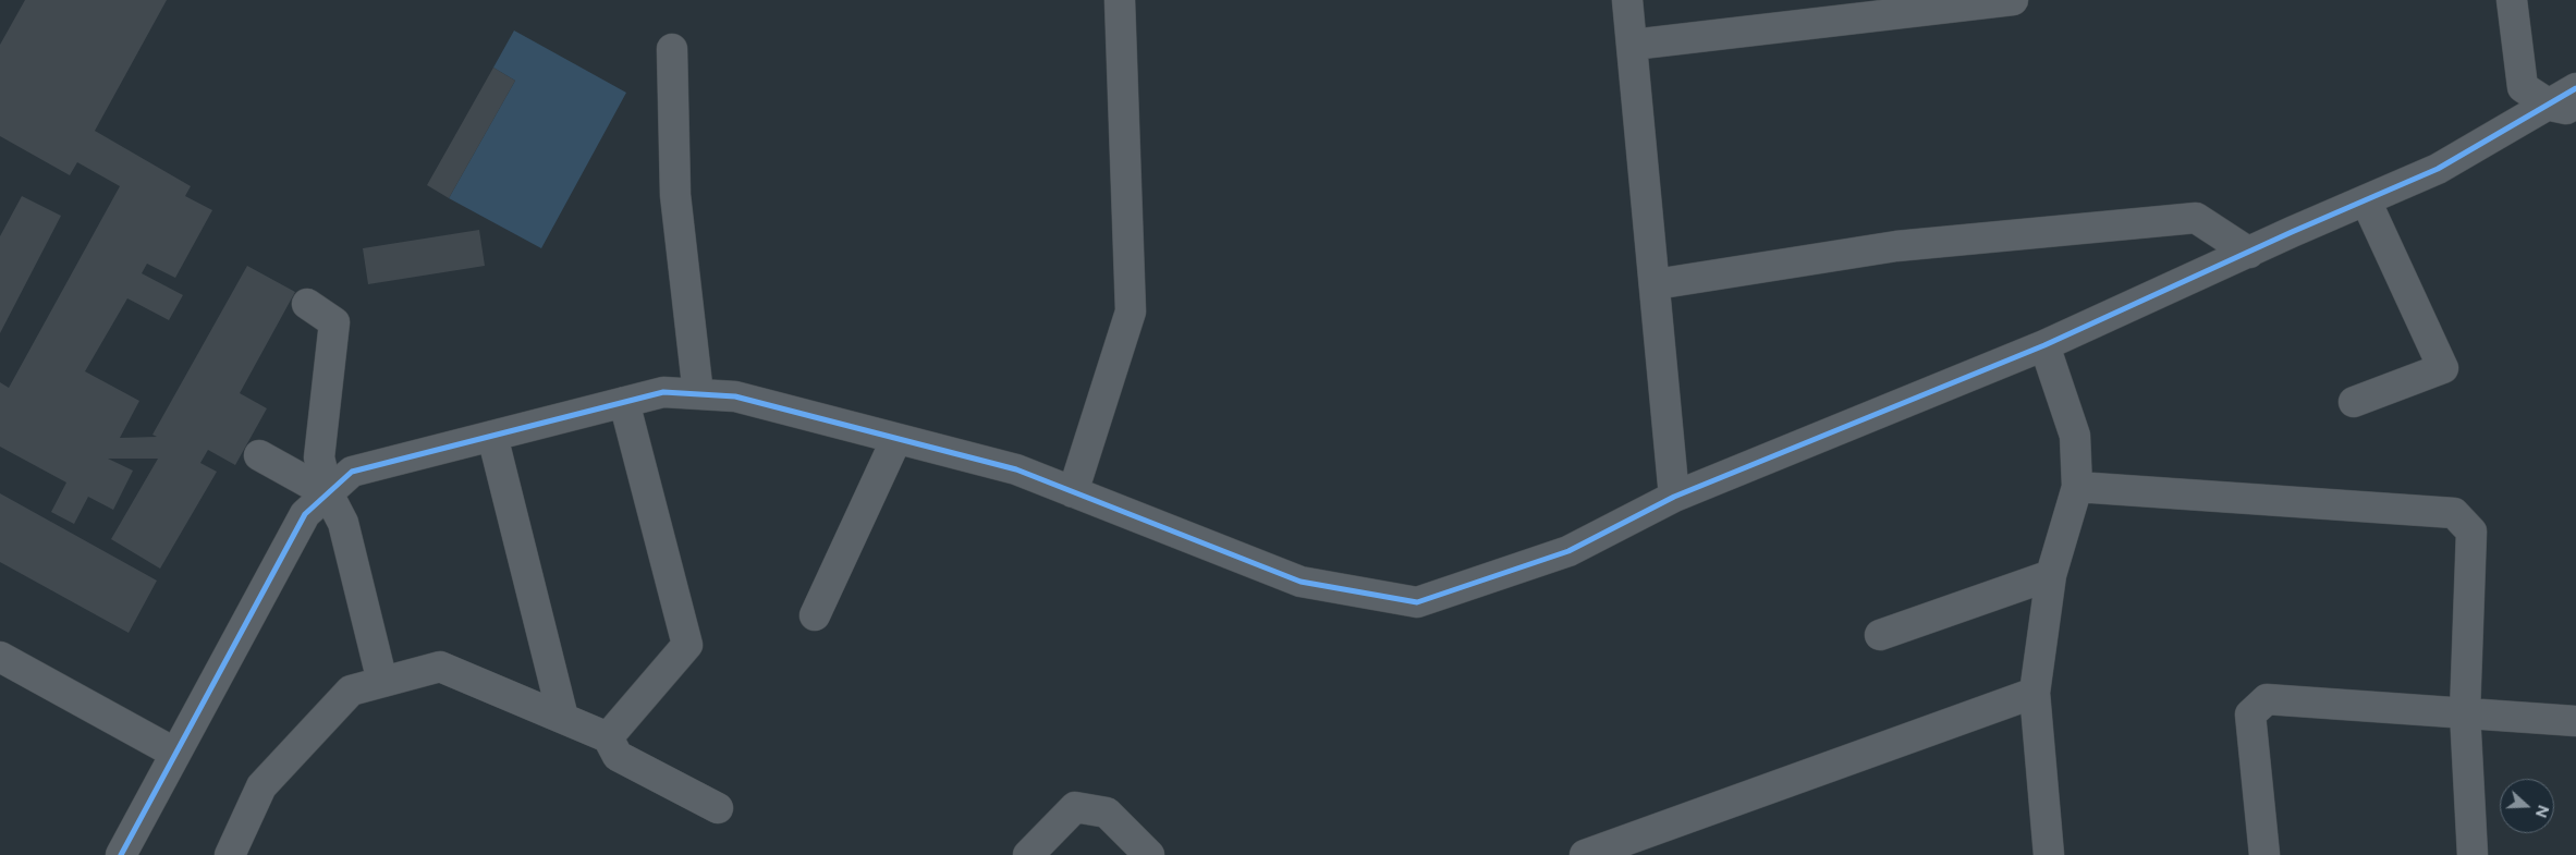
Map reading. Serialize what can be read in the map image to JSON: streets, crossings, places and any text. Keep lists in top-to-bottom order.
{
  "north": "right"
}
